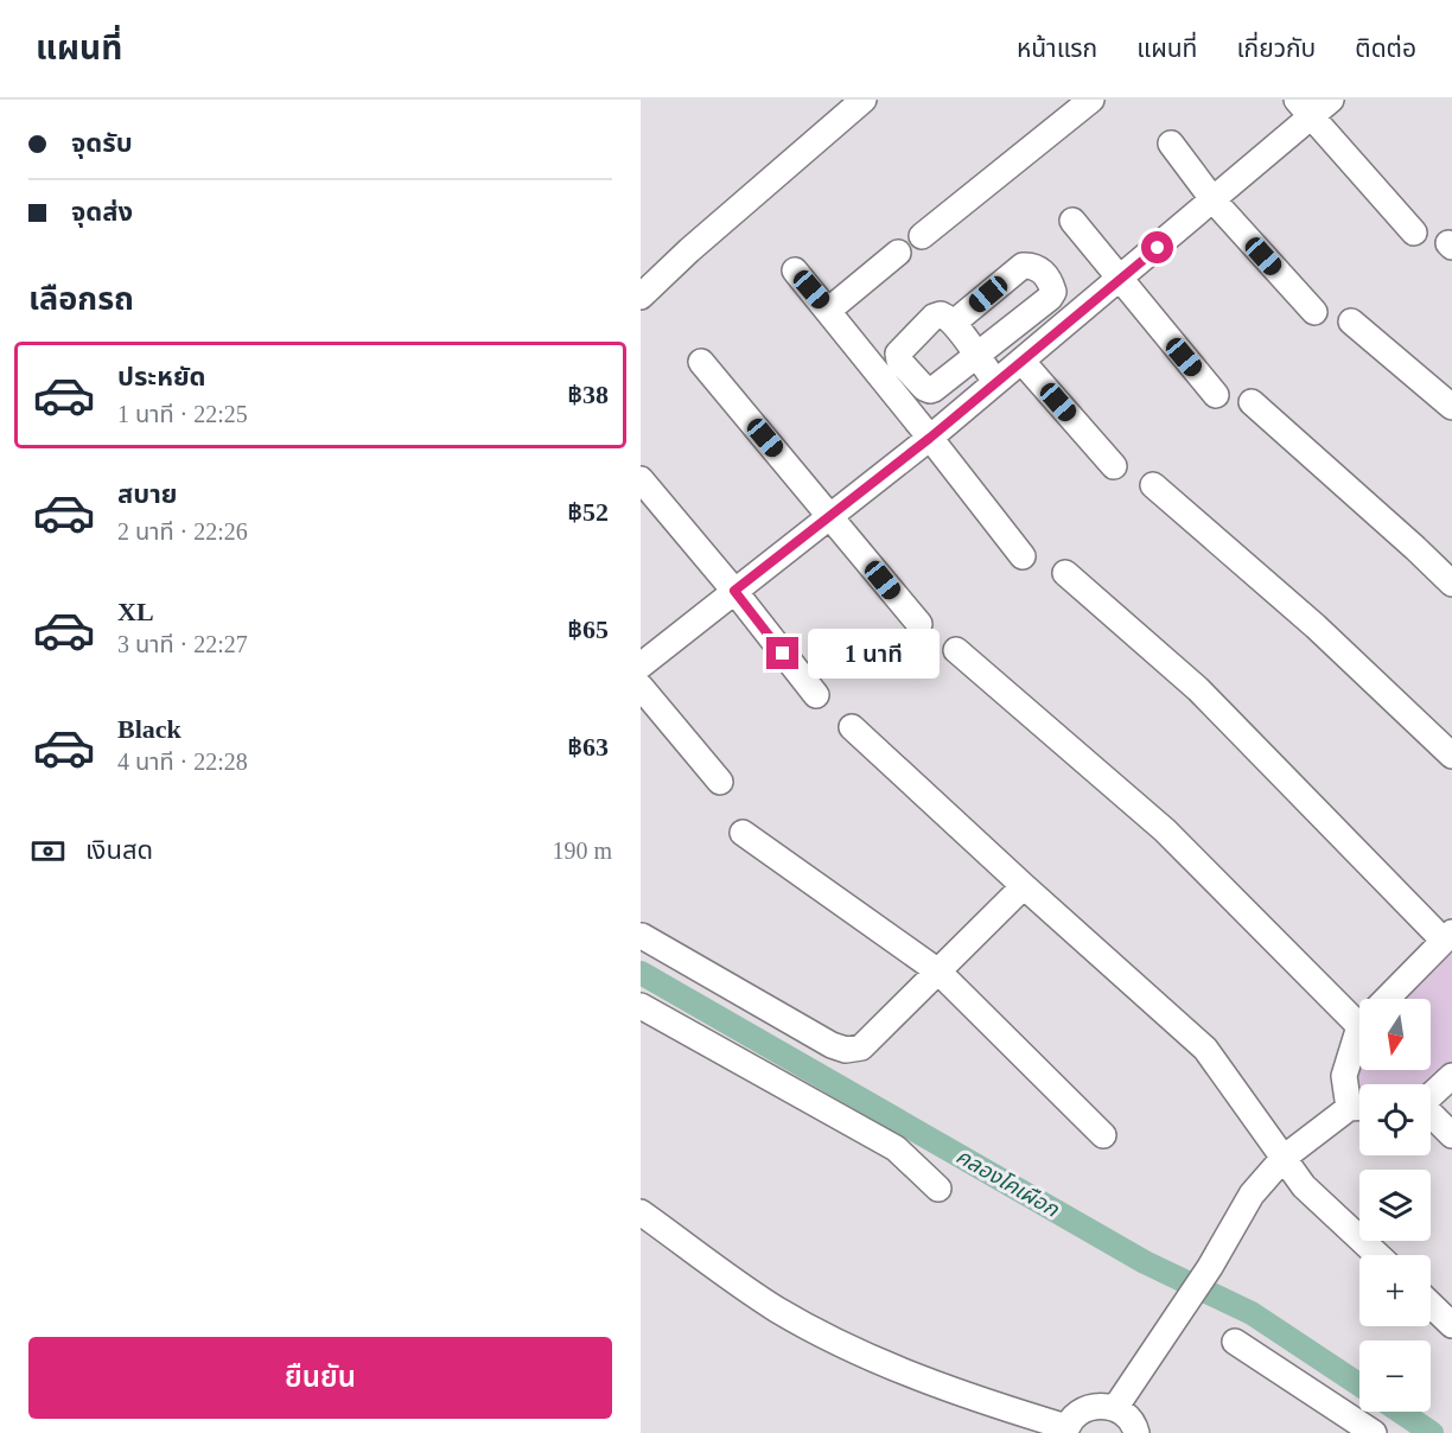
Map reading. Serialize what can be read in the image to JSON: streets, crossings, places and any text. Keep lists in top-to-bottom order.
{
  "water": ["คลองโคเผือก"],
  "north": "bottom",
  "page": {
    "header": "แผนที่",
    "nav": [
      "หน้าแรก",
      "แผนที่",
      "เกี่ยวกับ",
      "ติดต่อ"
    ],
    "banner": ["จุดรับ", "จุดส่ง"],
    "heading": "เลือกรถ",
    "list": [
      {
        "name": "ประหยัด",
        "note": "1 นาที · 22:25",
        "value": "฿38"
      },
      {
        "name": "สบาย",
        "note": "2 นาที · 22:26",
        "value": "฿52"
      },
      {
        "name": "XL",
        "note": "3 นาที · 22:27",
        "value": "฿65"
      },
      {
        "name": "Black",
        "note": "4 นาที · 22:28",
        "value": "฿63"
      }
    ],
    "bubble": "1 นาที",
    "pay": ["เงินสด", "190 m"],
    "map_buttons": ["+", "−"],
    "buttons": "ยืนยัน"
  }
}
